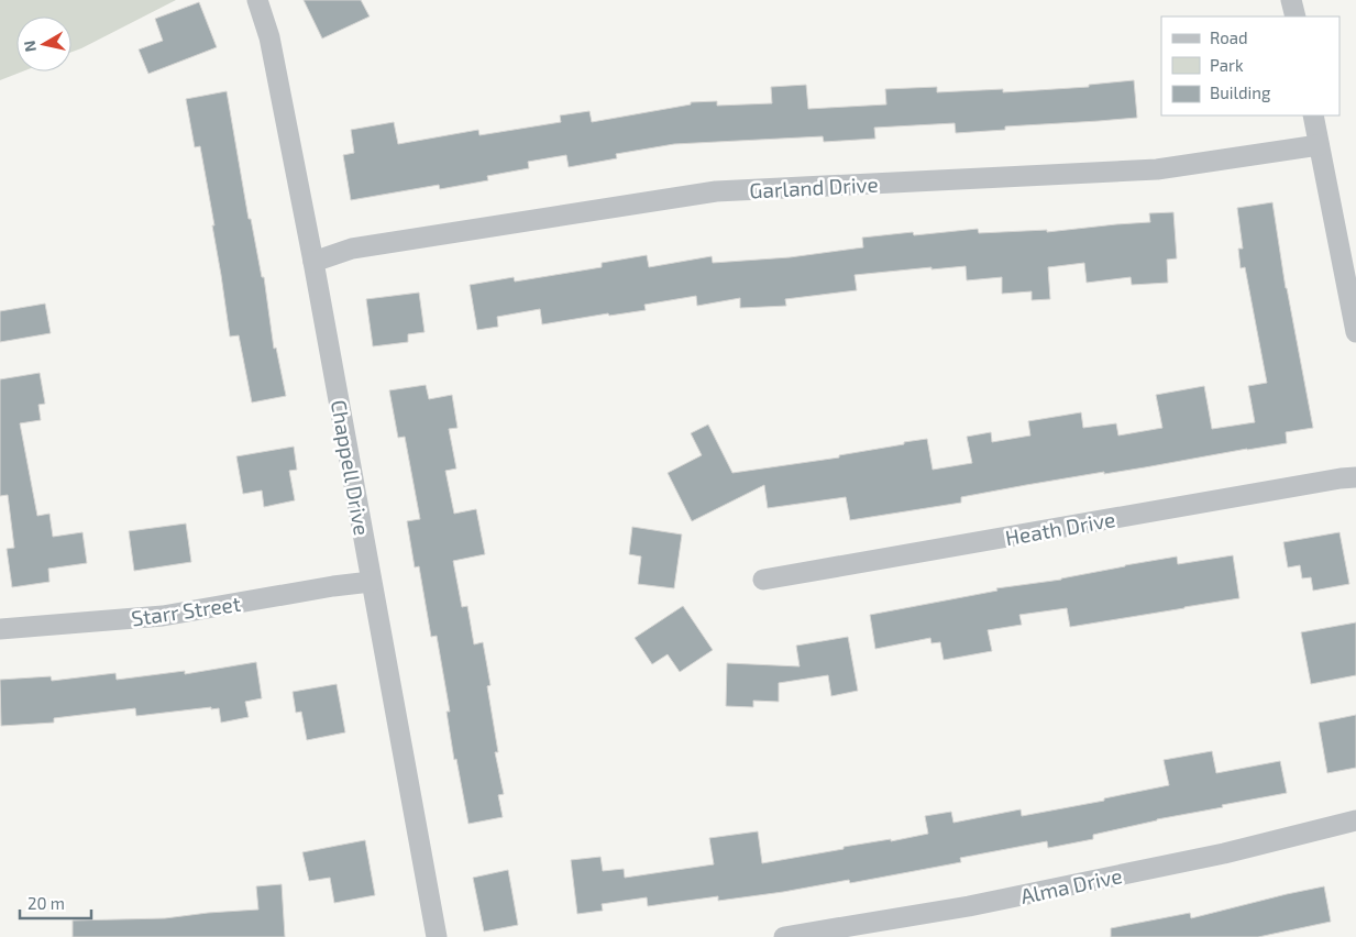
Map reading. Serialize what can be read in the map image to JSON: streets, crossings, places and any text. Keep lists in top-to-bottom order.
{
  "streets": {
    "street": [
      "Garland Drive",
      "Chappell Drive",
      "Heath Drive",
      "Starr Street",
      "Alma Drive"
    ]
  },
  "crossings": [
    ["Garland Drive", "Chappell Drive"],
    ["Chappell Drive", "Starr Street"]
  ],
  "legend": ["Road", "Park", "Building"],
  "scale_bar": "20 m",
  "north": "left"
}
